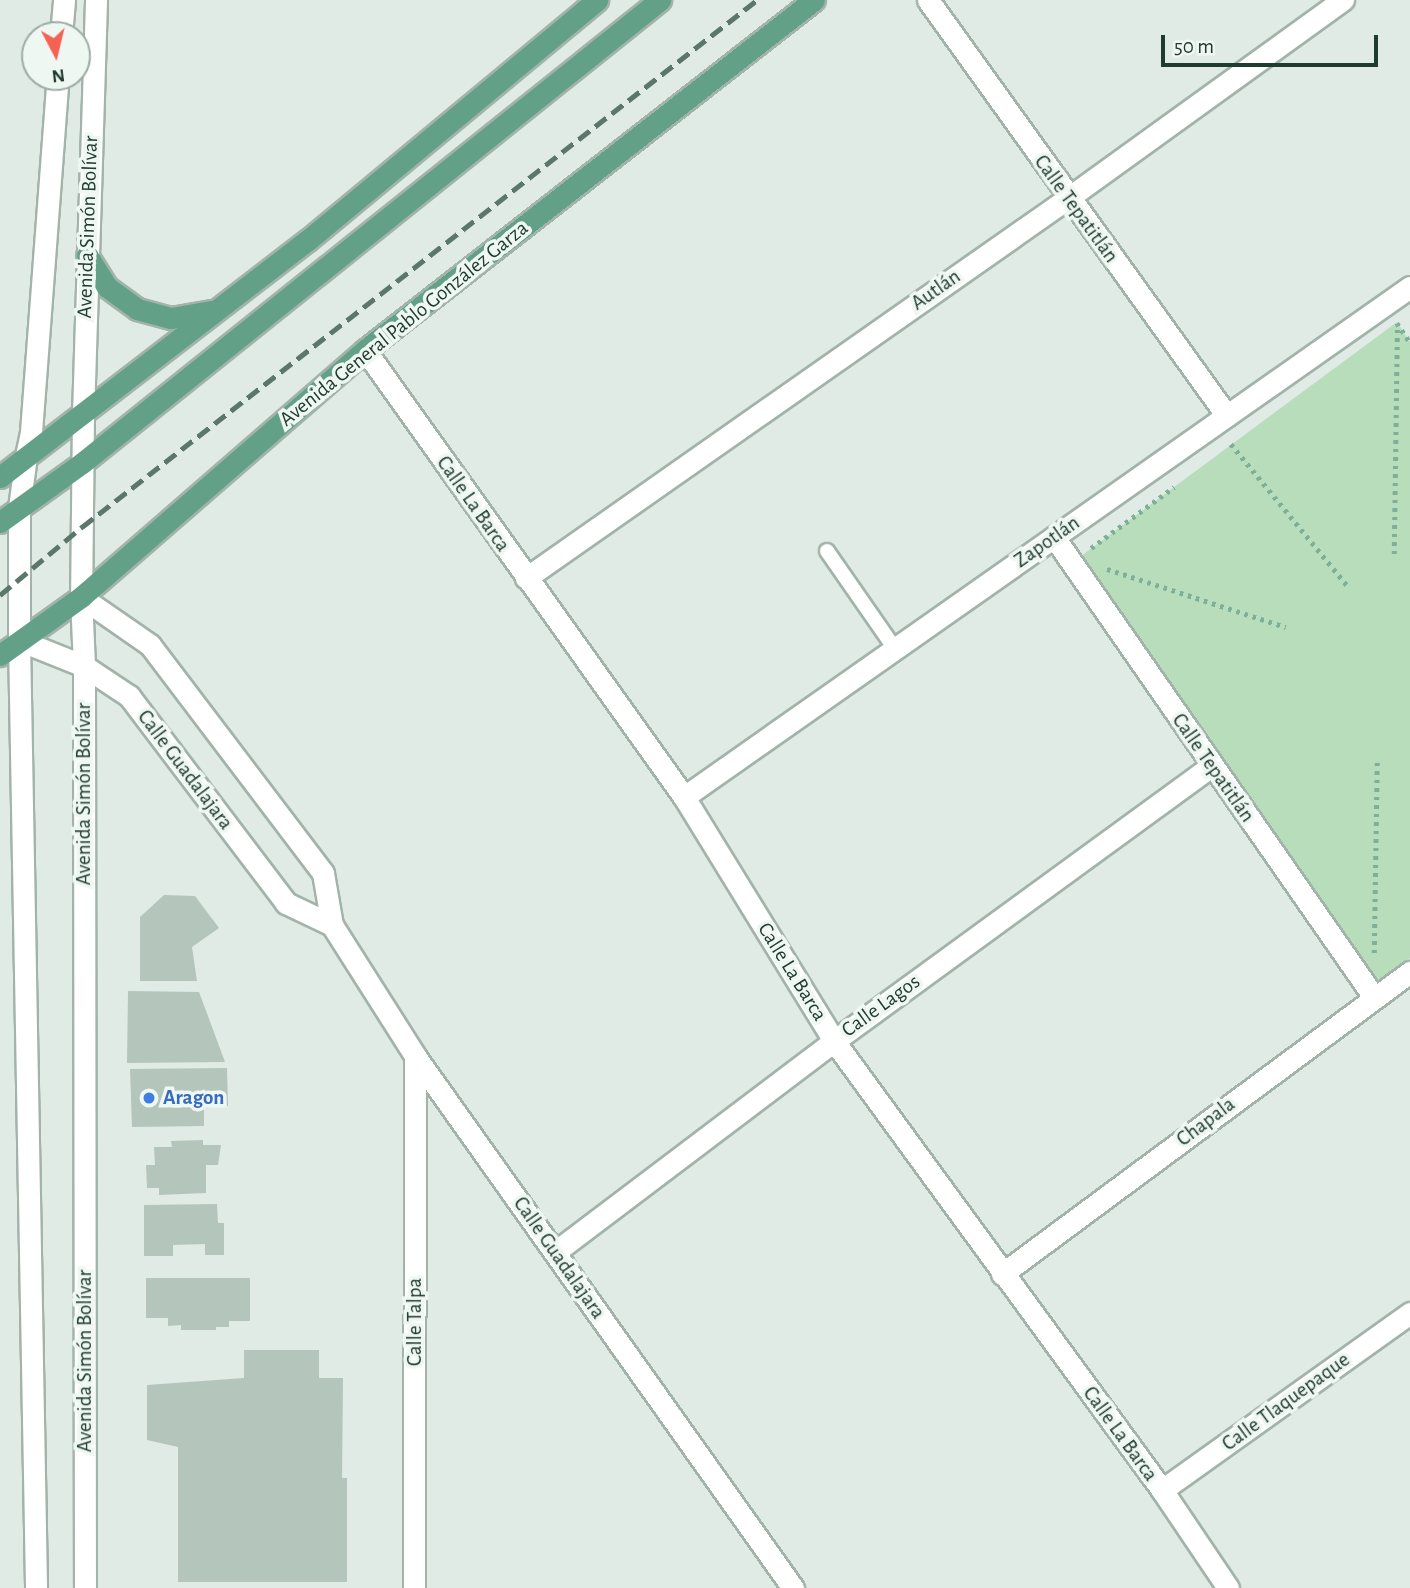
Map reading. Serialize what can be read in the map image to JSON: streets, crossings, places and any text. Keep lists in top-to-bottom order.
{
  "streets": {
    "main road": ["Avenida General Pablo González Garza"],
    "street": [
      "Calle Tepatitlán",
      "Avenida Simón Bolívar",
      "Autlán",
      "Calle La Barca",
      "Zapotlán",
      "Calle Guadalajara",
      "Calle Lagos",
      "Chapala",
      "Calle Talpa",
      "Calle Tlaquepaque"
    ]
  },
  "crossings": [
    ["Calle Tepatitlán", "Autlán"],
    ["Calle Tepatitlán", "Zapotlán"],
    ["Calle Tepatitlán", "Calle Lagos"],
    ["Calle Tepatitlán", "Chapala"],
    ["Avenida Simón Bolívar", "Avenida General Pablo González Garza"],
    ["Avenida Simón Bolívar", "Calle Guadalajara"],
    ["Autlán", "Calle La Barca"],
    ["Avenida General Pablo González Garza", "Calle La Barca"],
    ["Avenida General Pablo González Garza", "Calle Guadalajara"],
    ["Calle La Barca", "Zapotlán"],
    ["Calle La Barca", "Calle Lagos"],
    ["Calle La Barca", "Chapala"],
    ["Calle La Barca", "Calle Tlaquepaque"],
    ["Calle Guadalajara", "Calle Lagos"],
    ["Calle Guadalajara", "Calle Talpa"]
  ],
  "places": ["Aragon"],
  "scale_bar": "50 m",
  "north": "bottom"
}
